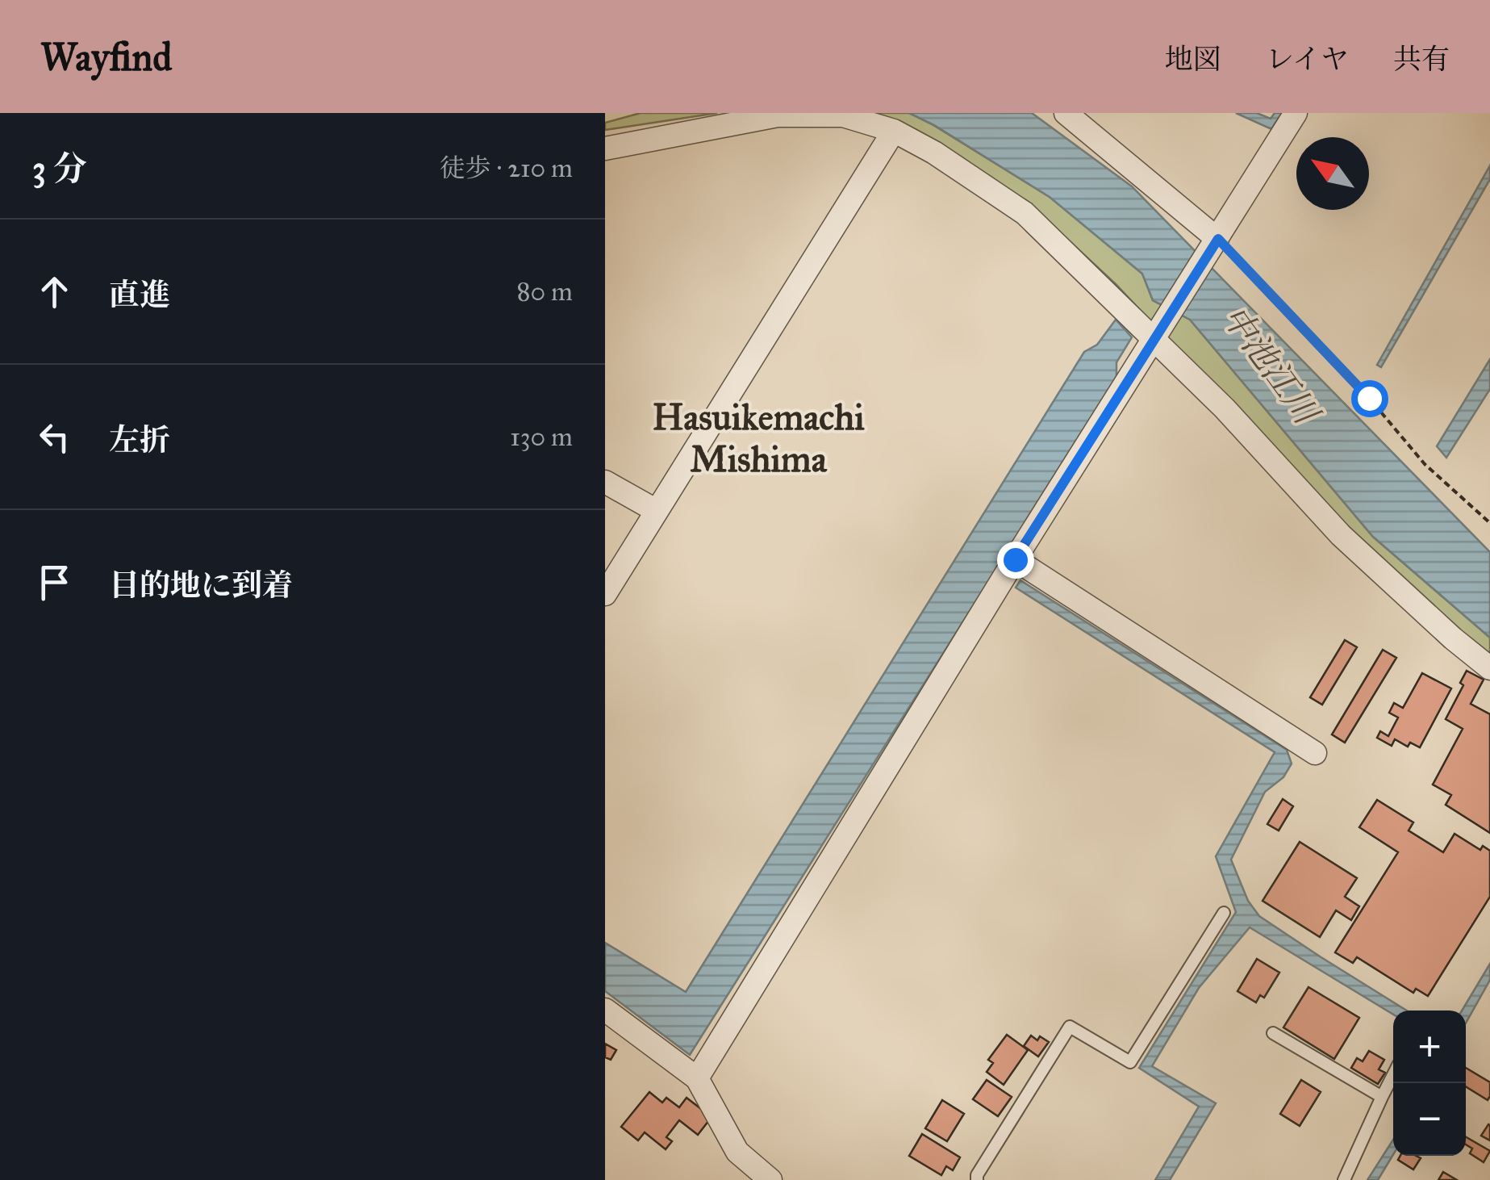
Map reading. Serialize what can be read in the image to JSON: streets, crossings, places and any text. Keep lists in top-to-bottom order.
{
  "districts": ["Hasuikemachi Mishima"],
  "water": ["中池江川"],
  "north": "top left",
  "page": {
    "header": "Wayfind",
    "nav": ["地図", "レイヤ", "共有"],
    "heading": ["3 分", "徒歩 · 210 m"],
    "list": [
      ["直進", "80 m"],
      ["左折", "130 m"],
      "目的地に到着"
    ],
    "map_buttons": ["+", "−"]
  }
}
